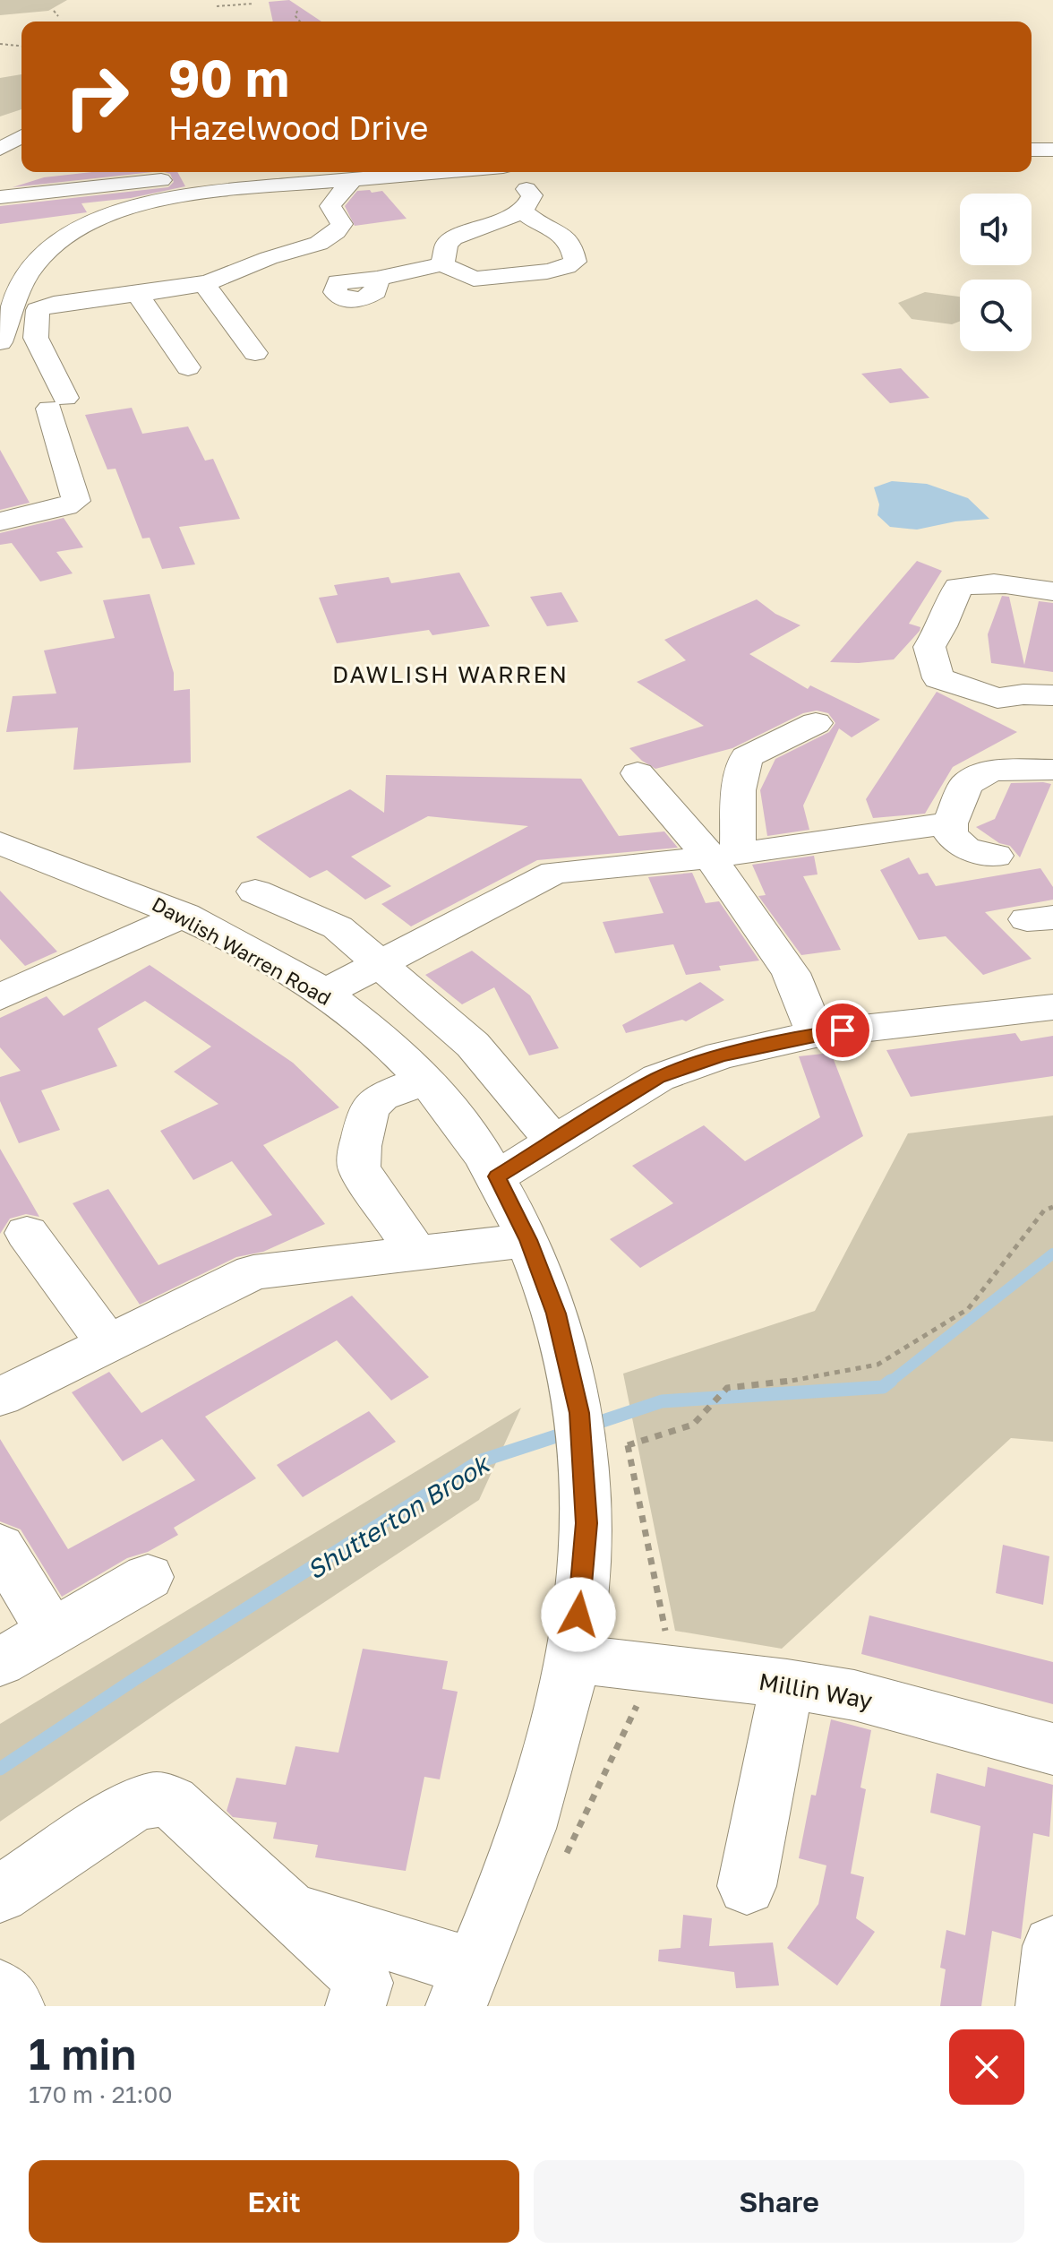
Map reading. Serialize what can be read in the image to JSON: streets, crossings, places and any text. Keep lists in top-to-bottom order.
{
  "streets": {
    "street": ["Dawlish Warren Road", "Millin Way"]
  },
  "crossings": [
    ["Dawlish Warren Road", "Millin Way"]
  ],
  "districts": ["DAWLISH WARREN"],
  "water": ["Shutterton Brook"],
  "page": {
    "turn": ["90 m", "Hazelwood Drive"],
    "heading": ["1 min", "170 m · 21:00"],
    "buttons": ["Exit", "Share"]
  }
}
